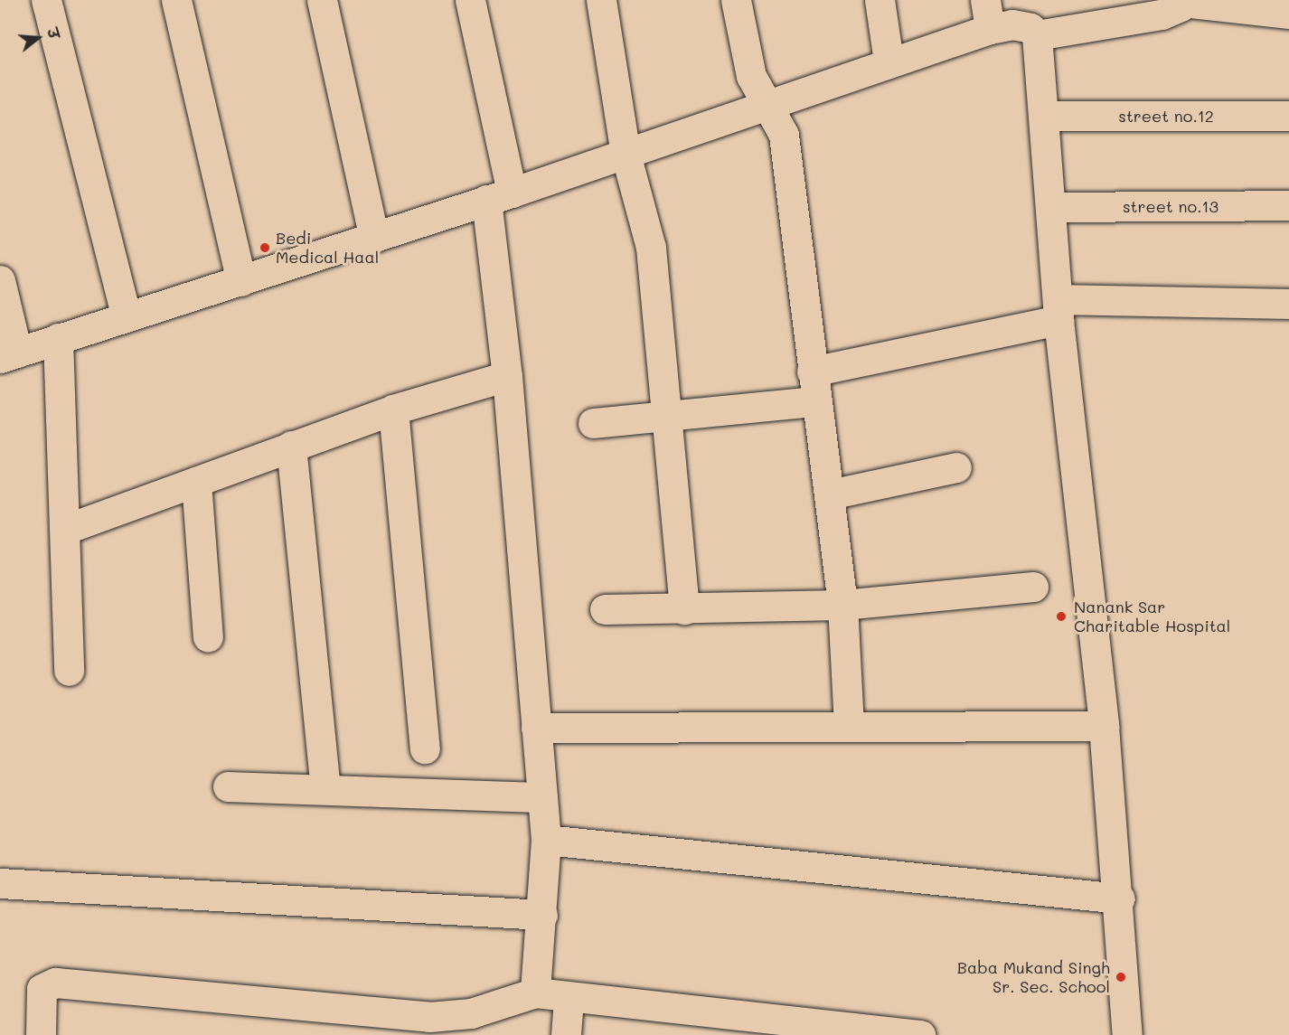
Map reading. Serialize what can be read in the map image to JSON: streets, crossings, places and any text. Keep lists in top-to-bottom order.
{
  "streets": {
    "street": ["street no.12", "street no.13"]
  },
  "places": ["Bedi Medical Haal", "Nanank Sar Charitable Hospital", "Baba Mukand Singh Sr. Sec. School"],
  "north": "right"
}
